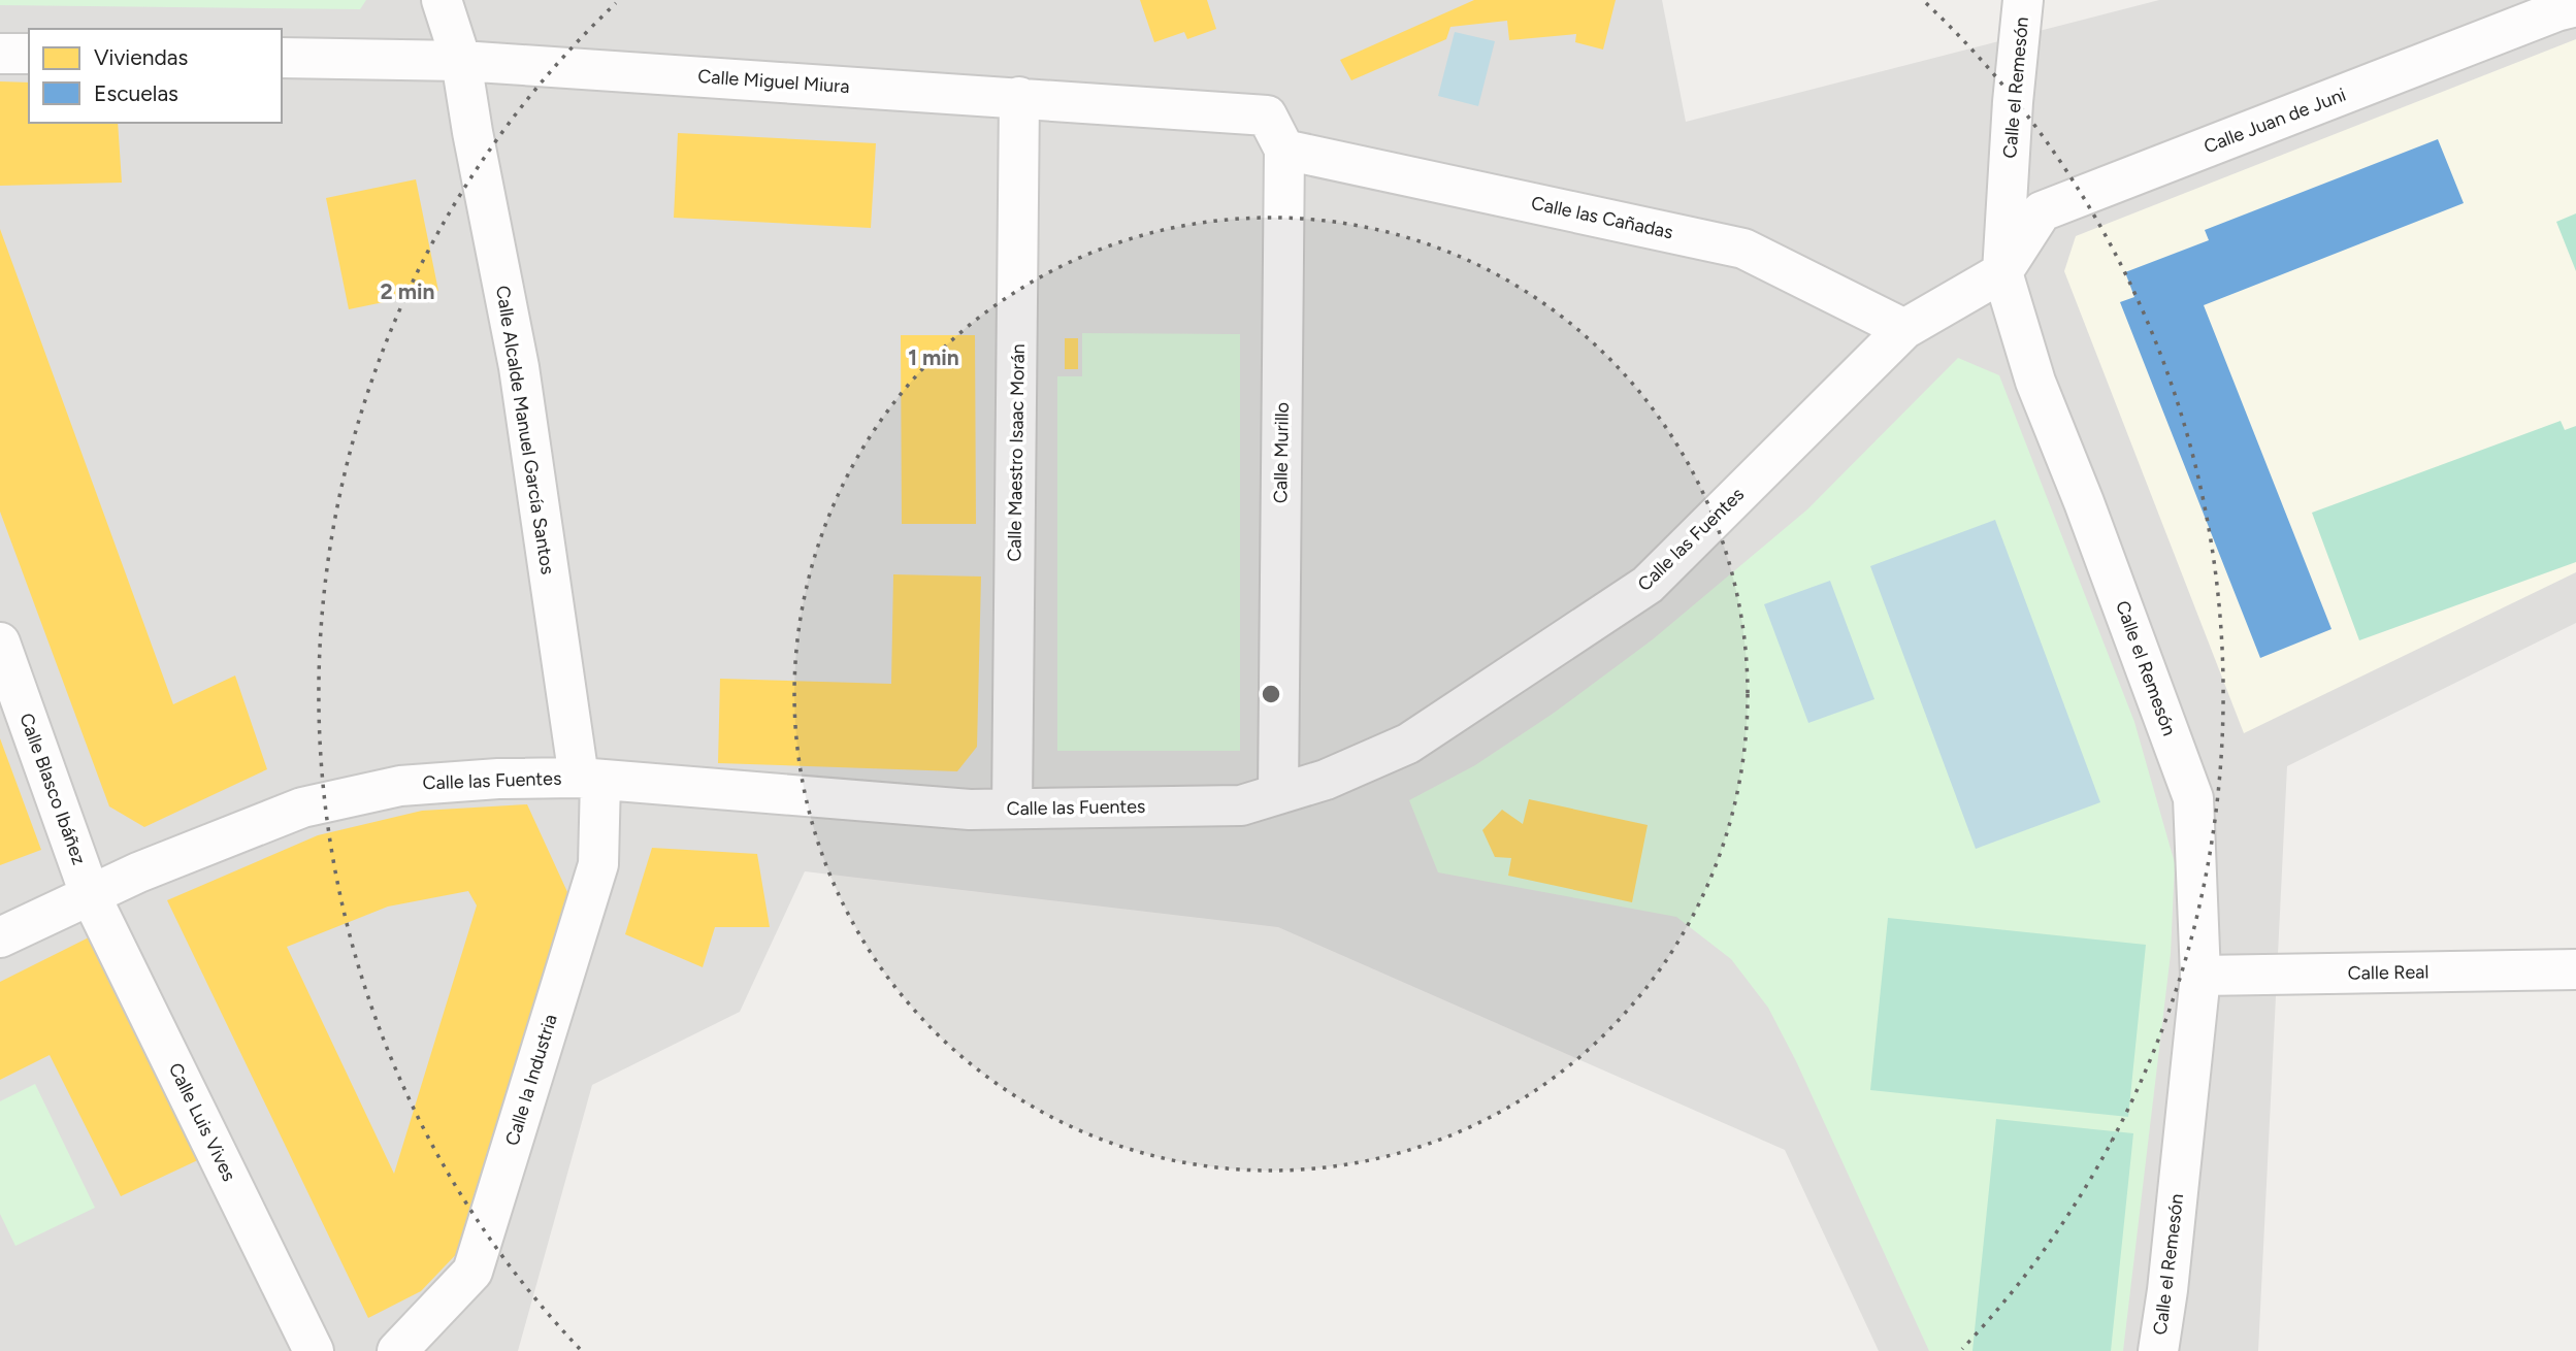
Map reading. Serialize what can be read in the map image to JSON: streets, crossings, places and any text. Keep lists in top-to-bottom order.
{
  "streets": {
    "street": [
      "Calle Miguel Miura",
      "Calle el Remesón",
      "Calle Juan de Juni",
      "Calle las Cañadas",
      "Calle Alcalde Manuel García Santos",
      "Calle Maestro Isaac Morán",
      "Calle Murillo",
      "Calle las Fuentes",
      "Calle Blasco Ibáñez",
      "Calle Real",
      "Calle la Industria",
      "Calle Luis Vives"
    ]
  },
  "crossings": [
    ["Calle Miguel Miura", "Calle las Cañadas"],
    ["Calle Miguel Miura", "Calle Alcalde Manuel García Santos"],
    ["Calle Miguel Miura", "Calle Maestro Isaac Morán"],
    ["Calle Miguel Miura", "Calle Murillo"],
    ["Calle el Remesón", "Calle Juan de Juni"],
    ["Calle el Remesón", "Calle las Fuentes"],
    ["Calle el Remesón", "Calle Real"],
    ["Calle Juan de Juni", "Calle las Fuentes"],
    ["Calle las Cañadas", "Calle Murillo"],
    ["Calle las Cañadas", "Calle las Fuentes"],
    ["Calle Alcalde Manuel García Santos", "Calle las Fuentes"],
    ["Calle Alcalde Manuel García Santos", "Calle la Industria"],
    ["Calle Maestro Isaac Morán", "Calle las Fuentes"],
    ["Calle Murillo", "Calle las Fuentes"],
    ["Calle las Fuentes", "Calle Blasco Ibáñez"],
    ["Calle las Fuentes", "Calle la Industria"],
    ["Calle las Fuentes", "Calle Luis Vives"],
    ["Calle Blasco Ibáñez", "Calle Luis Vives"]
  ],
  "legend": ["Viviendas", "Escuelas"],
  "rings": ["2 min", "1 min"]
}
